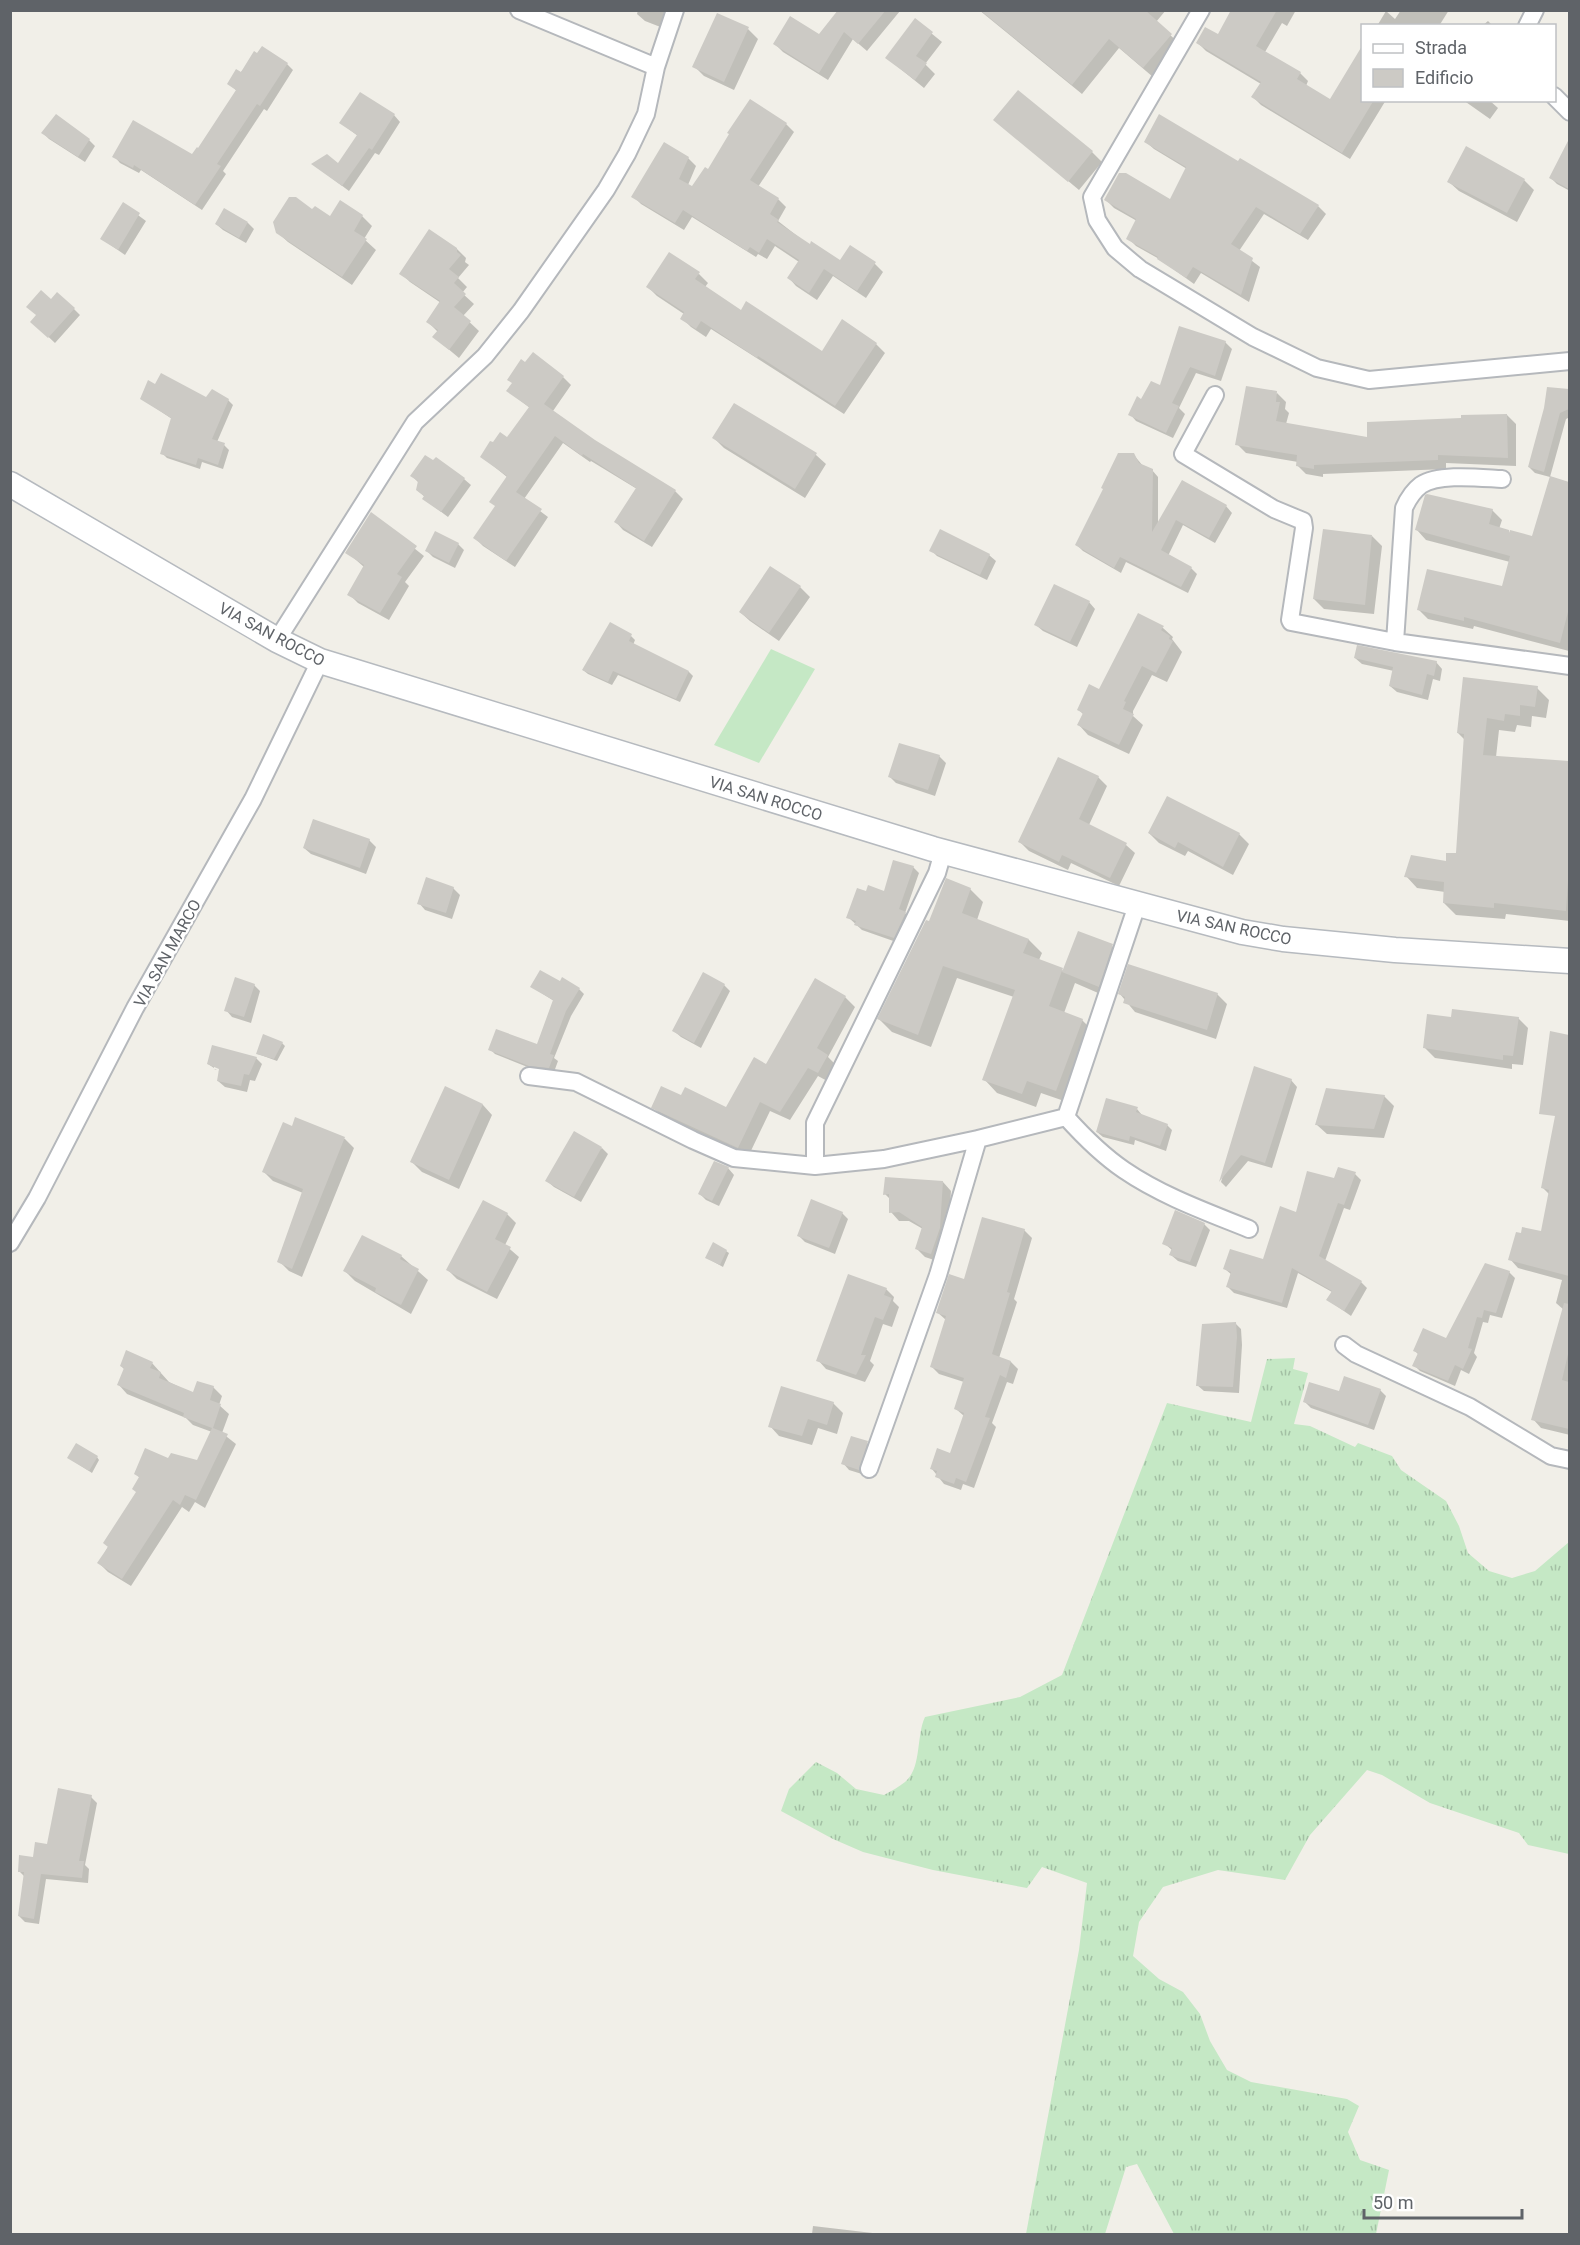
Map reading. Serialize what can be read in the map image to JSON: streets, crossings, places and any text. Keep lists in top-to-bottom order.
{
  "streets": {
    "street": ["VIA SAN ROCCO", "VIA SAN MARCO"]
  },
  "crossings": [
    ["VIA SAN ROCCO", "VIA SAN MARCO"]
  ],
  "legend": ["Strada", "Edificio"],
  "scale_bar": "50 m"
}
